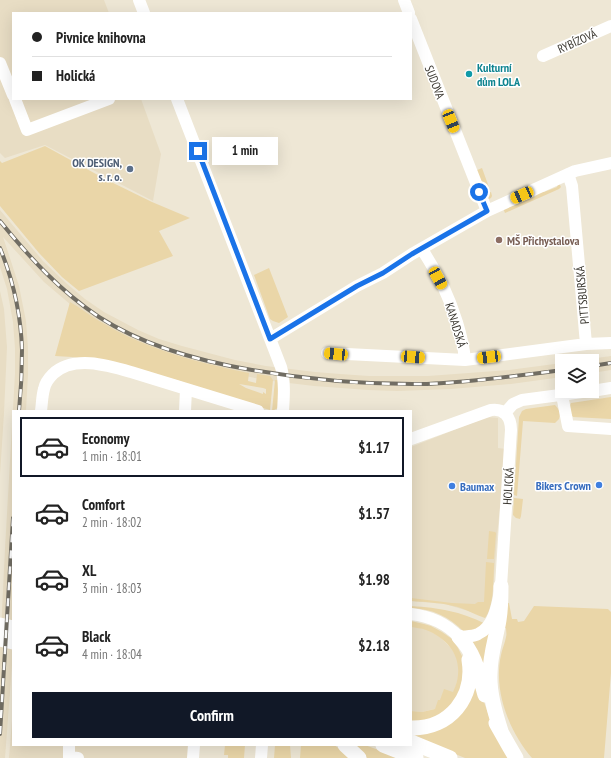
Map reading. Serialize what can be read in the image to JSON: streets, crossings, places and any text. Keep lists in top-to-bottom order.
{
  "streets": {
    "street": [
      "RYBÍZOVÁ",
      "SUDOVA",
      "PITTSBURSKÁ",
      "KANADSKÁ",
      "HOLICKÁ"
    ]
  },
  "places": [
    "Kulturní dům LOLA",
    "OK DESIGN, s. r. o.",
    "MŠ Přichystalova",
    "Bikers Crown",
    "Baumax"
  ],
  "page": {
    "banner": ["Pivnice knihovna", "Holická"],
    "bubble": "1 min",
    "list": [
      {
        "name": "Economy",
        "note": "1 min · 18:01",
        "value": "$1.17"
      },
      {
        "name": "Comfort",
        "note": "2 min · 18:02",
        "value": "$1.57"
      },
      {
        "name": "XL",
        "note": "3 min · 18:03",
        "value": "$1.98"
      },
      {
        "name": "Black",
        "note": "4 min · 18:04",
        "value": "$2.18"
      }
    ],
    "buttons": "Confirm"
  }
}
